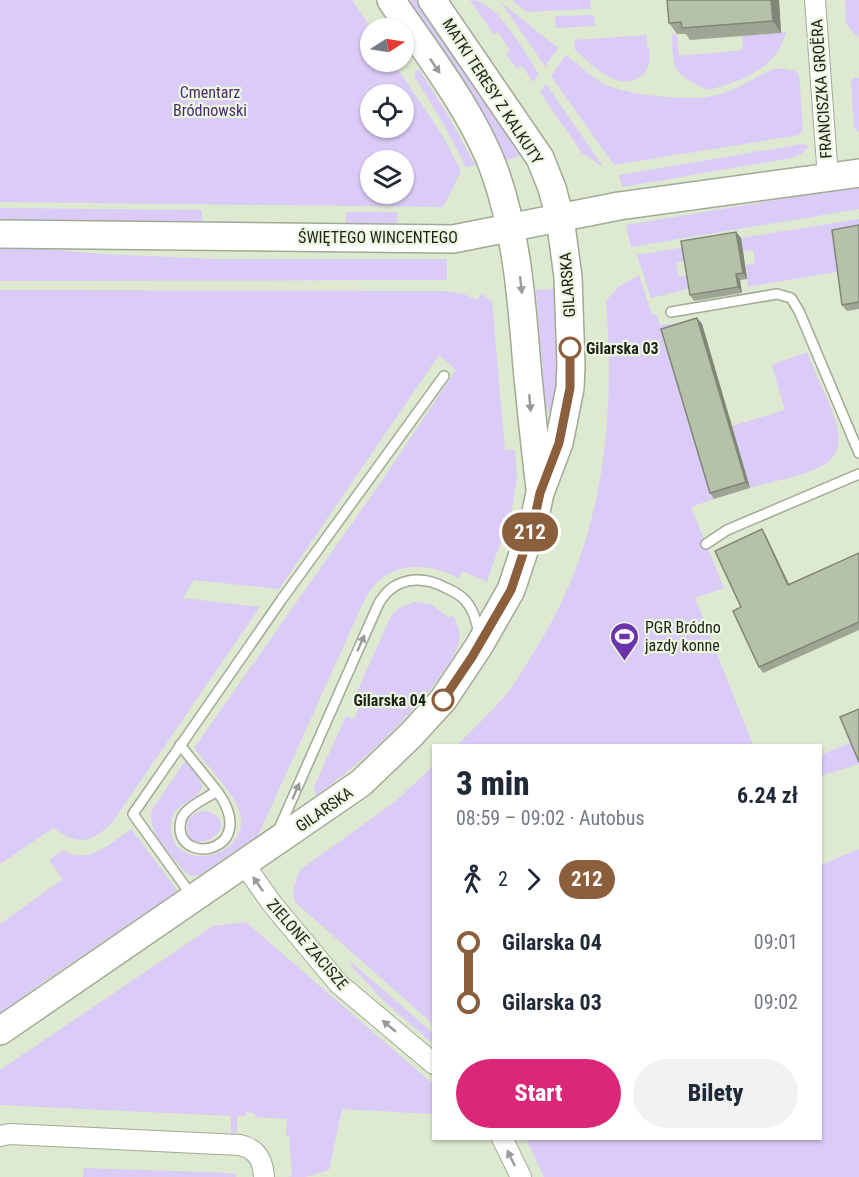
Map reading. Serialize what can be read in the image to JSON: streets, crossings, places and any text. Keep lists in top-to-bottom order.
{
  "streets": {
    "street": [
      "FRANCISZKA GROËRA",
      "MATKI TERESY Z KALKUTY",
      "ŚWIĘTEGO WINCENTEGO",
      "GILARSKA",
      "ZIELONE ZACISZE"
    ]
  },
  "crossings": [
    ["FRANCISZKA GROËRA", "ŚWIĘTEGO WINCENTEGO"],
    ["MATKI TERESY Z KALKUTY", "ŚWIĘTEGO WINCENTEGO"],
    ["MATKI TERESY Z KALKUTY", "GILARSKA"],
    ["ŚWIĘTEGO WINCENTEGO", "GILARSKA"],
    ["GILARSKA", "ZIELONE ZACISZE"]
  ],
  "one_way": ["ZIELONE ZACISZE"],
  "parks": ["Cmentarz Bródnowski"],
  "places": {
    "other": ["Gilarska 03", "Gilarska 04"],
    "sports": ["PGR Bródno jazdy konne"]
  },
  "lines": ["bus line 212"],
  "north": "right",
  "page": {
    "on_map": "212",
    "heading": ["3 min", "08:59 – 09:02 · Autobus", "6.24 zł"],
    "legs": ["2", "212"],
    "list": [
      {
        "name": "Gilarska 04",
        "value": "09:01"
      },
      {
        "name": "Gilarska 03",
        "value": "09:02"
      }
    ],
    "buttons": ["Start", "Bilety"]
  }
}
